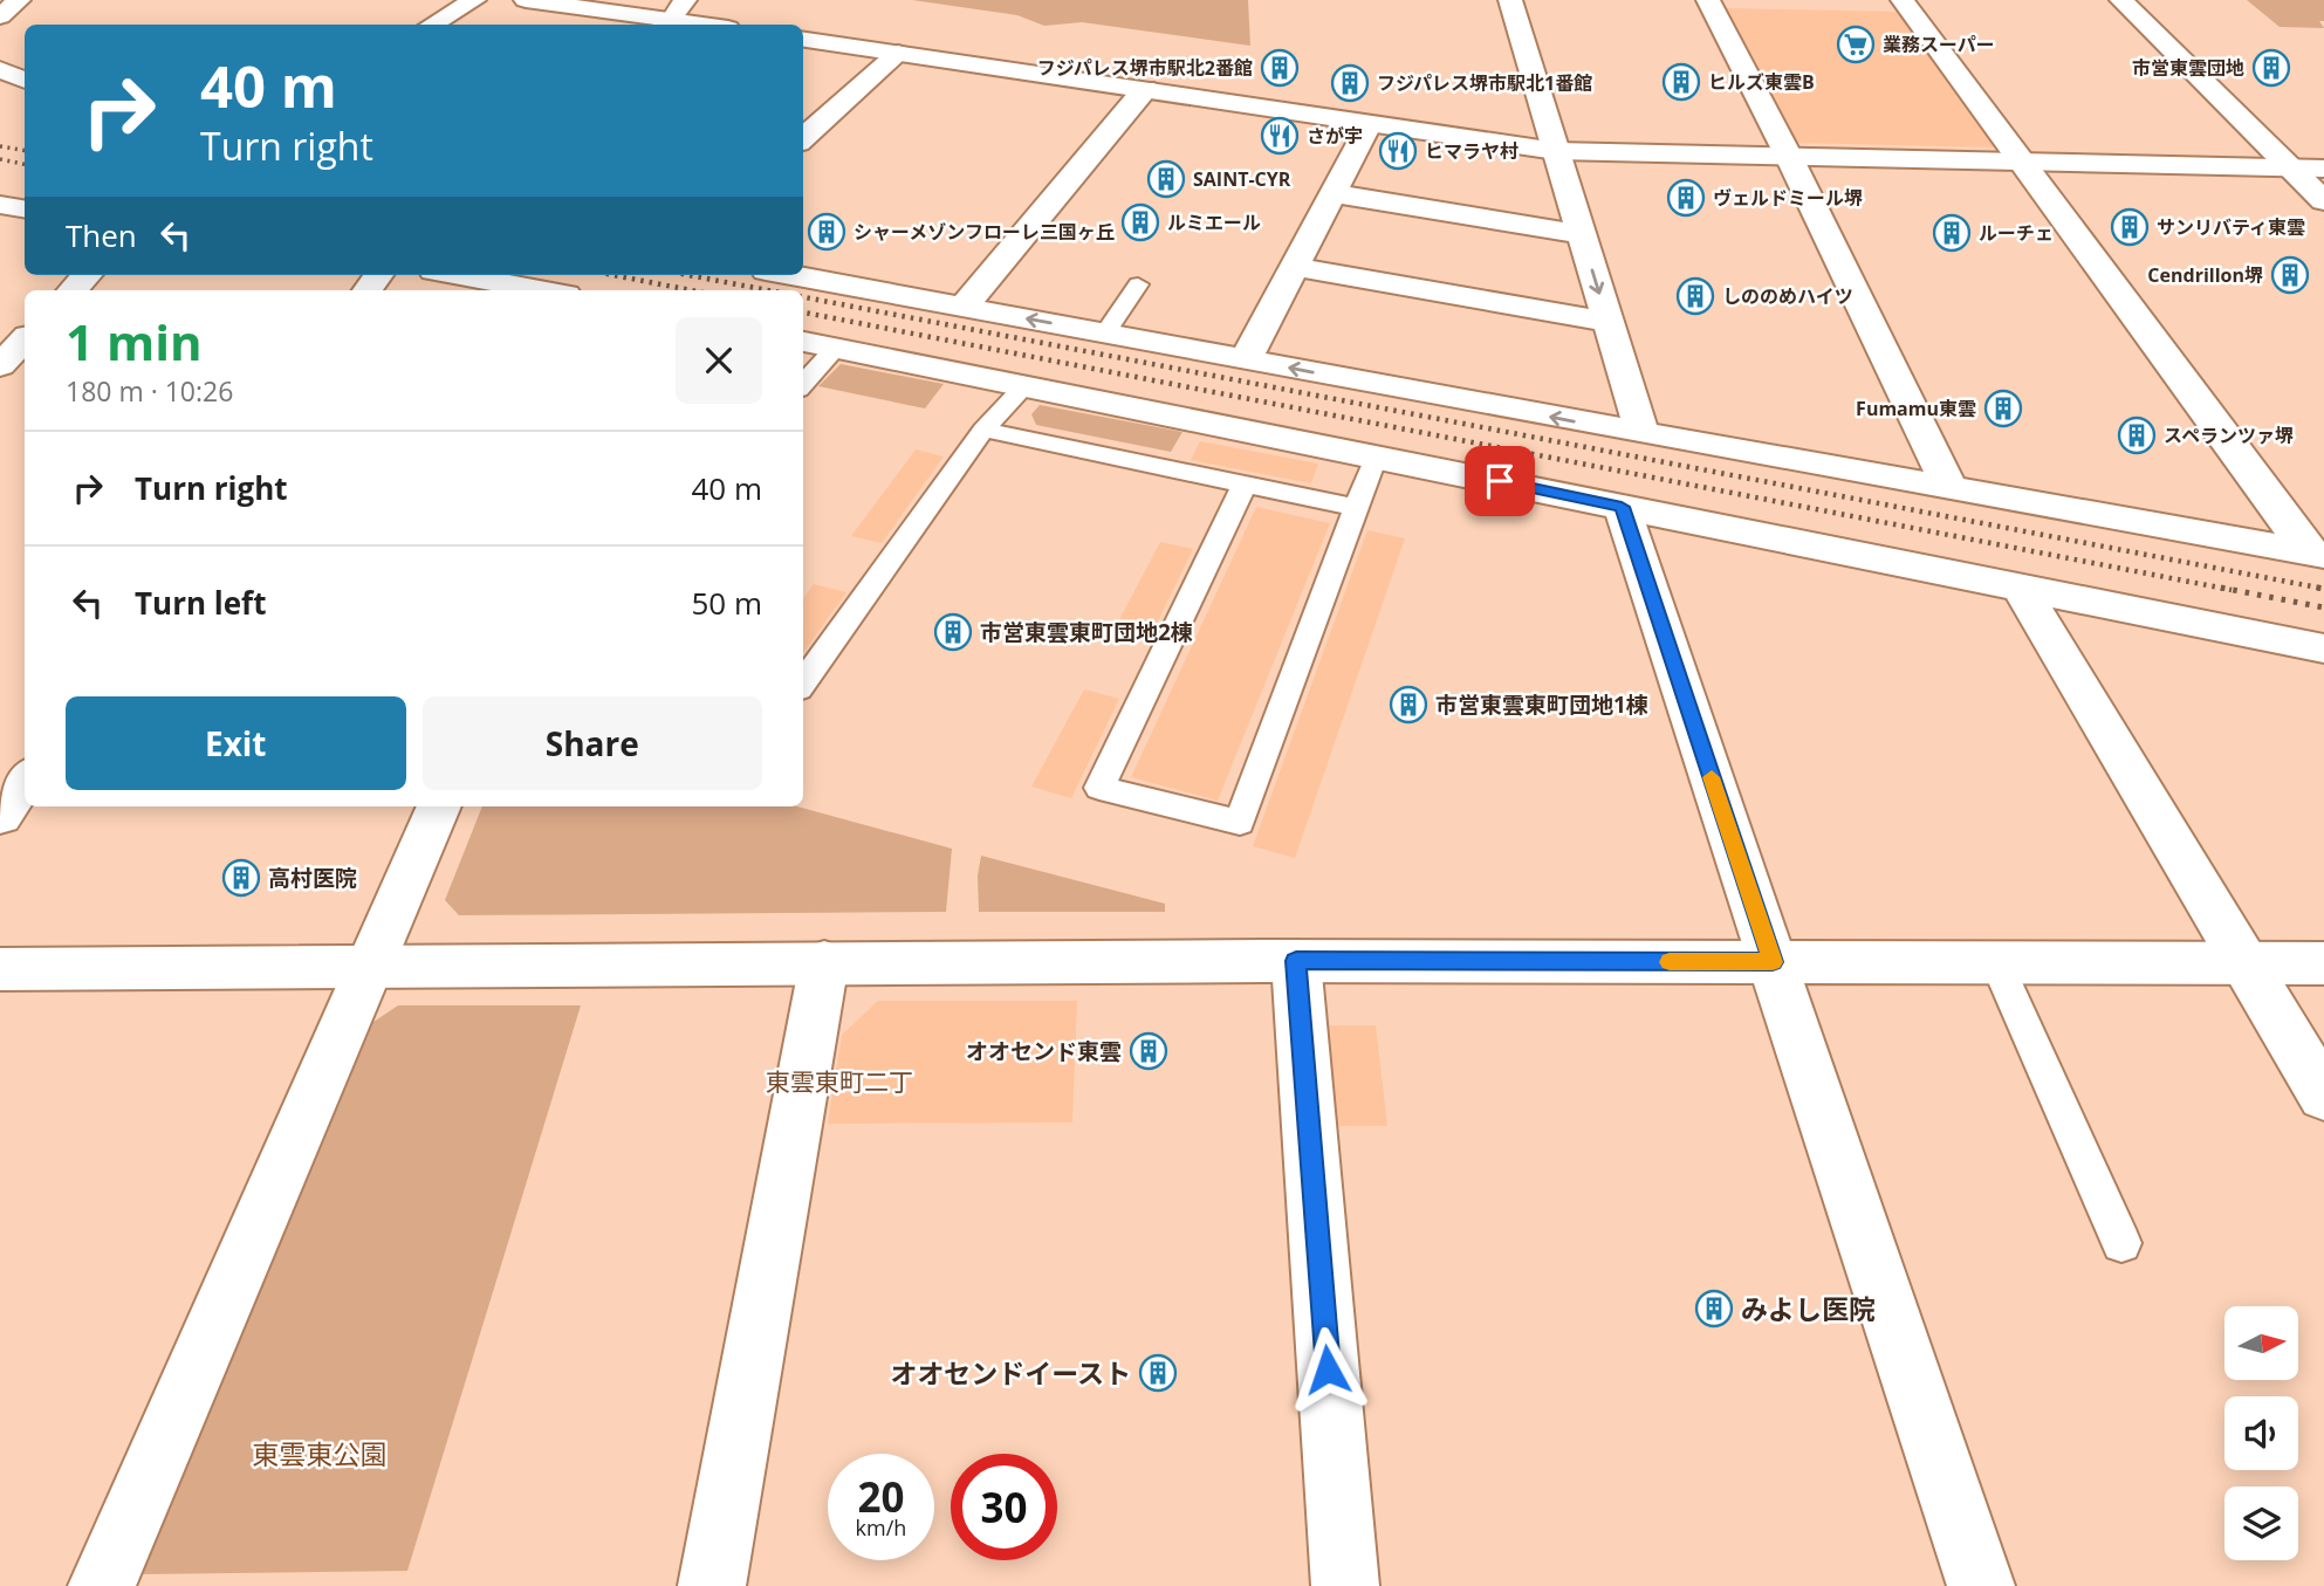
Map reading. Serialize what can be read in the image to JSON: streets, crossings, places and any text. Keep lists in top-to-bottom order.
{
  "districts": ["東雲東町二丁"],
  "parks": ["東雲東公園"],
  "places": {
    "supermarket": ["業務スーパー"],
    "building": [
      "フジパレス堺市駅北2番館",
      "市営東雲団地",
      "ヒルズ東雲B",
      "フジパレス堺市駅北1番館",
      "SAINT-CYR",
      "ヴェルドミール堺",
      "ルミエール",
      "サンリバティ東雲",
      "シャーメゾンフローレ三国ヶ丘",
      "ルーチェ",
      "Cendrillon堺",
      "しののめハイツ",
      "Fumamu東雲",
      "スペランツァ堺",
      "市営東雲東町団地2棟",
      "市営東雲東町団地1棟",
      "高村医院",
      "オオセンド東雲",
      "みよし医院",
      "オオセンドイースト"
    ],
    "restaurant": ["さが宇", "ヒマラヤ村"]
  },
  "north": "right",
  "page": {
    "turn": ["40 m", "Turn right"],
    "then": "Then",
    "heading": ["1 min", "180 m · 10:26"],
    "list": [
      {
        "name": "Turn right",
        "value": "40 m"
      },
      {
        "name": "Turn left",
        "value": "50 m"
      }
    ],
    "buttons": ["Exit", "Share"],
    "speed": "20 km/h",
    "limit": "30"
  }
}
